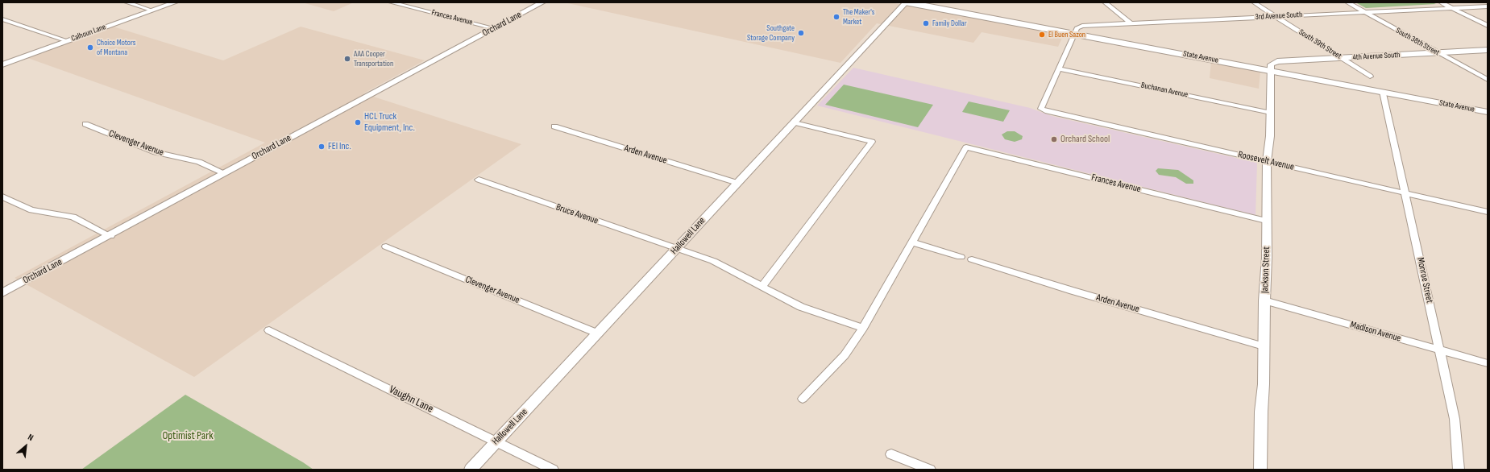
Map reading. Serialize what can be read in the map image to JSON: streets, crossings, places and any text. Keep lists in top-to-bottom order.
{
  "streets": {
    "main road": ["State Avenue"],
    "street": [
      "3rd Avenue South",
      "Frances Avenue",
      "Orchard Lane",
      "Calhoun Lane",
      "South 38th Street",
      "South 39th Street",
      "4th Avenue South",
      "Buchanan Avenue",
      "Clevenger Avenue",
      "Arden Avenue",
      "Roosevelt Avenue",
      "Bruce Avenue",
      "Hallowell Lane",
      "Jackson Street",
      "Monroe Street",
      "Madison Avenue",
      "Vaughn Lane"
    ]
  },
  "crossings": [
    ["3rd Avenue South", "South 38th Street"],
    ["3rd Avenue South", "South 39th Street"],
    ["3rd Avenue South", "State Avenue"],
    ["Frances Avenue", "Orchard Lane"],
    ["Frances Avenue", "Jackson Street"],
    ["Orchard Lane", "Clevenger Avenue"],
    ["South 38th Street", "4th Avenue South"],
    ["South 39th Street", "4th Avenue South"],
    ["4th Avenue South", "State Avenue"],
    ["4th Avenue South", "Jackson Street"],
    ["State Avenue", "Hallowell Lane"],
    ["State Avenue", "Jackson Street"],
    ["State Avenue", "Monroe Street"],
    ["Buchanan Avenue", "Roosevelt Avenue"],
    ["Buchanan Avenue", "Jackson Street"],
    ["Clevenger Avenue", "Hallowell Lane"],
    ["Arden Avenue", "Hallowell Lane"],
    ["Arden Avenue", "Jackson Street"],
    ["Roosevelt Avenue", "Jackson Street"],
    ["Roosevelt Avenue", "Monroe Street"],
    ["Bruce Avenue", "Hallowell Lane"],
    ["Hallowell Lane", "Vaughn Lane"],
    ["Jackson Street", "Madison Avenue"],
    ["Monroe Street", "Madison Avenue"]
  ],
  "parks": ["Optimist Park"],
  "places": [
    "The Maker's Market",
    "Family Dollar",
    "Southgate Storage Company",
    "El Buen Sazon",
    "Choice Motors of Montana",
    "AAA Cooper Transportation",
    "HCL Truck Equipment, Inc.",
    "Orchard School",
    "FEI Inc."
  ],
  "north": "top right"
}
